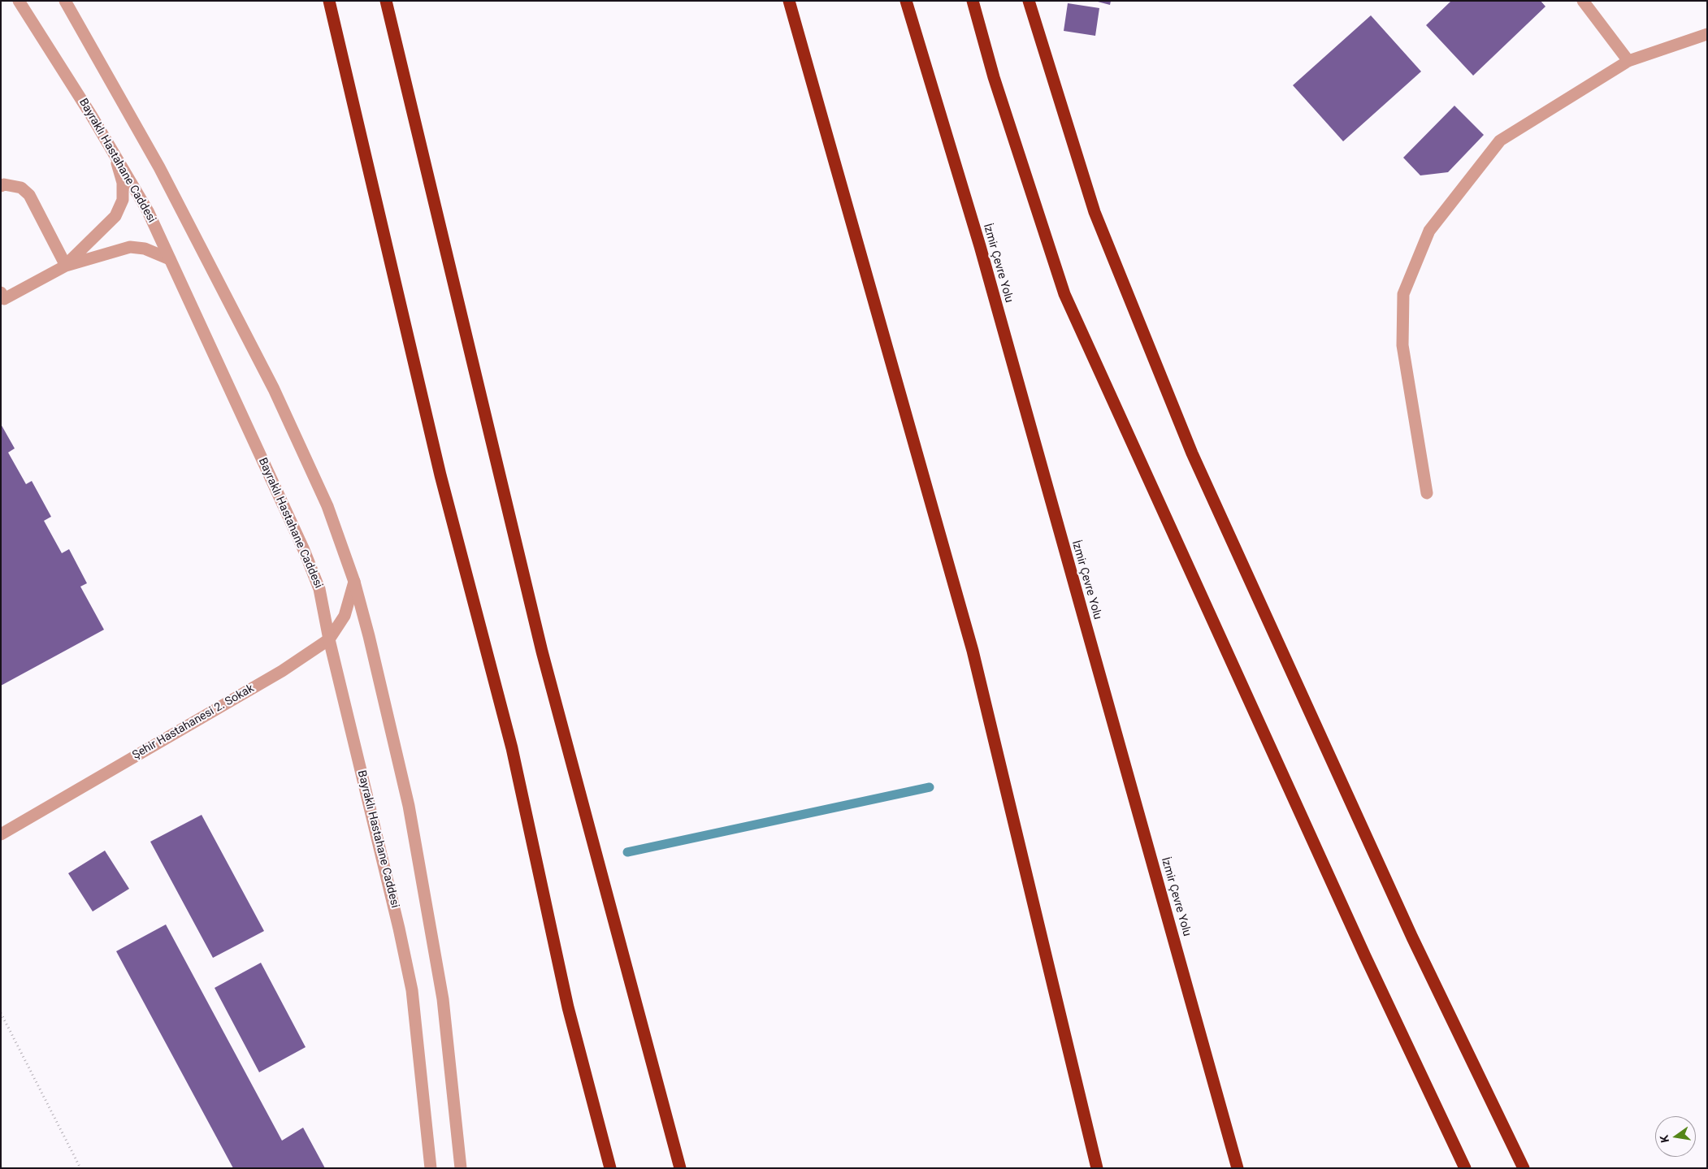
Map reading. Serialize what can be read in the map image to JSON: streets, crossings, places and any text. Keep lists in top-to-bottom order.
{
  "streets": {
    "highway": ["İzmir Çevre Yolu"],
    "street": ["Bayraklı Hastahane Caddesi", "Şehir Hastahanesi 2. Sokak"]
  },
  "crossings": [
    ["Bayraklı Hastahane Caddesi", "Şehir Hastahanesi 2. Sokak"]
  ],
  "north": "left"
}
